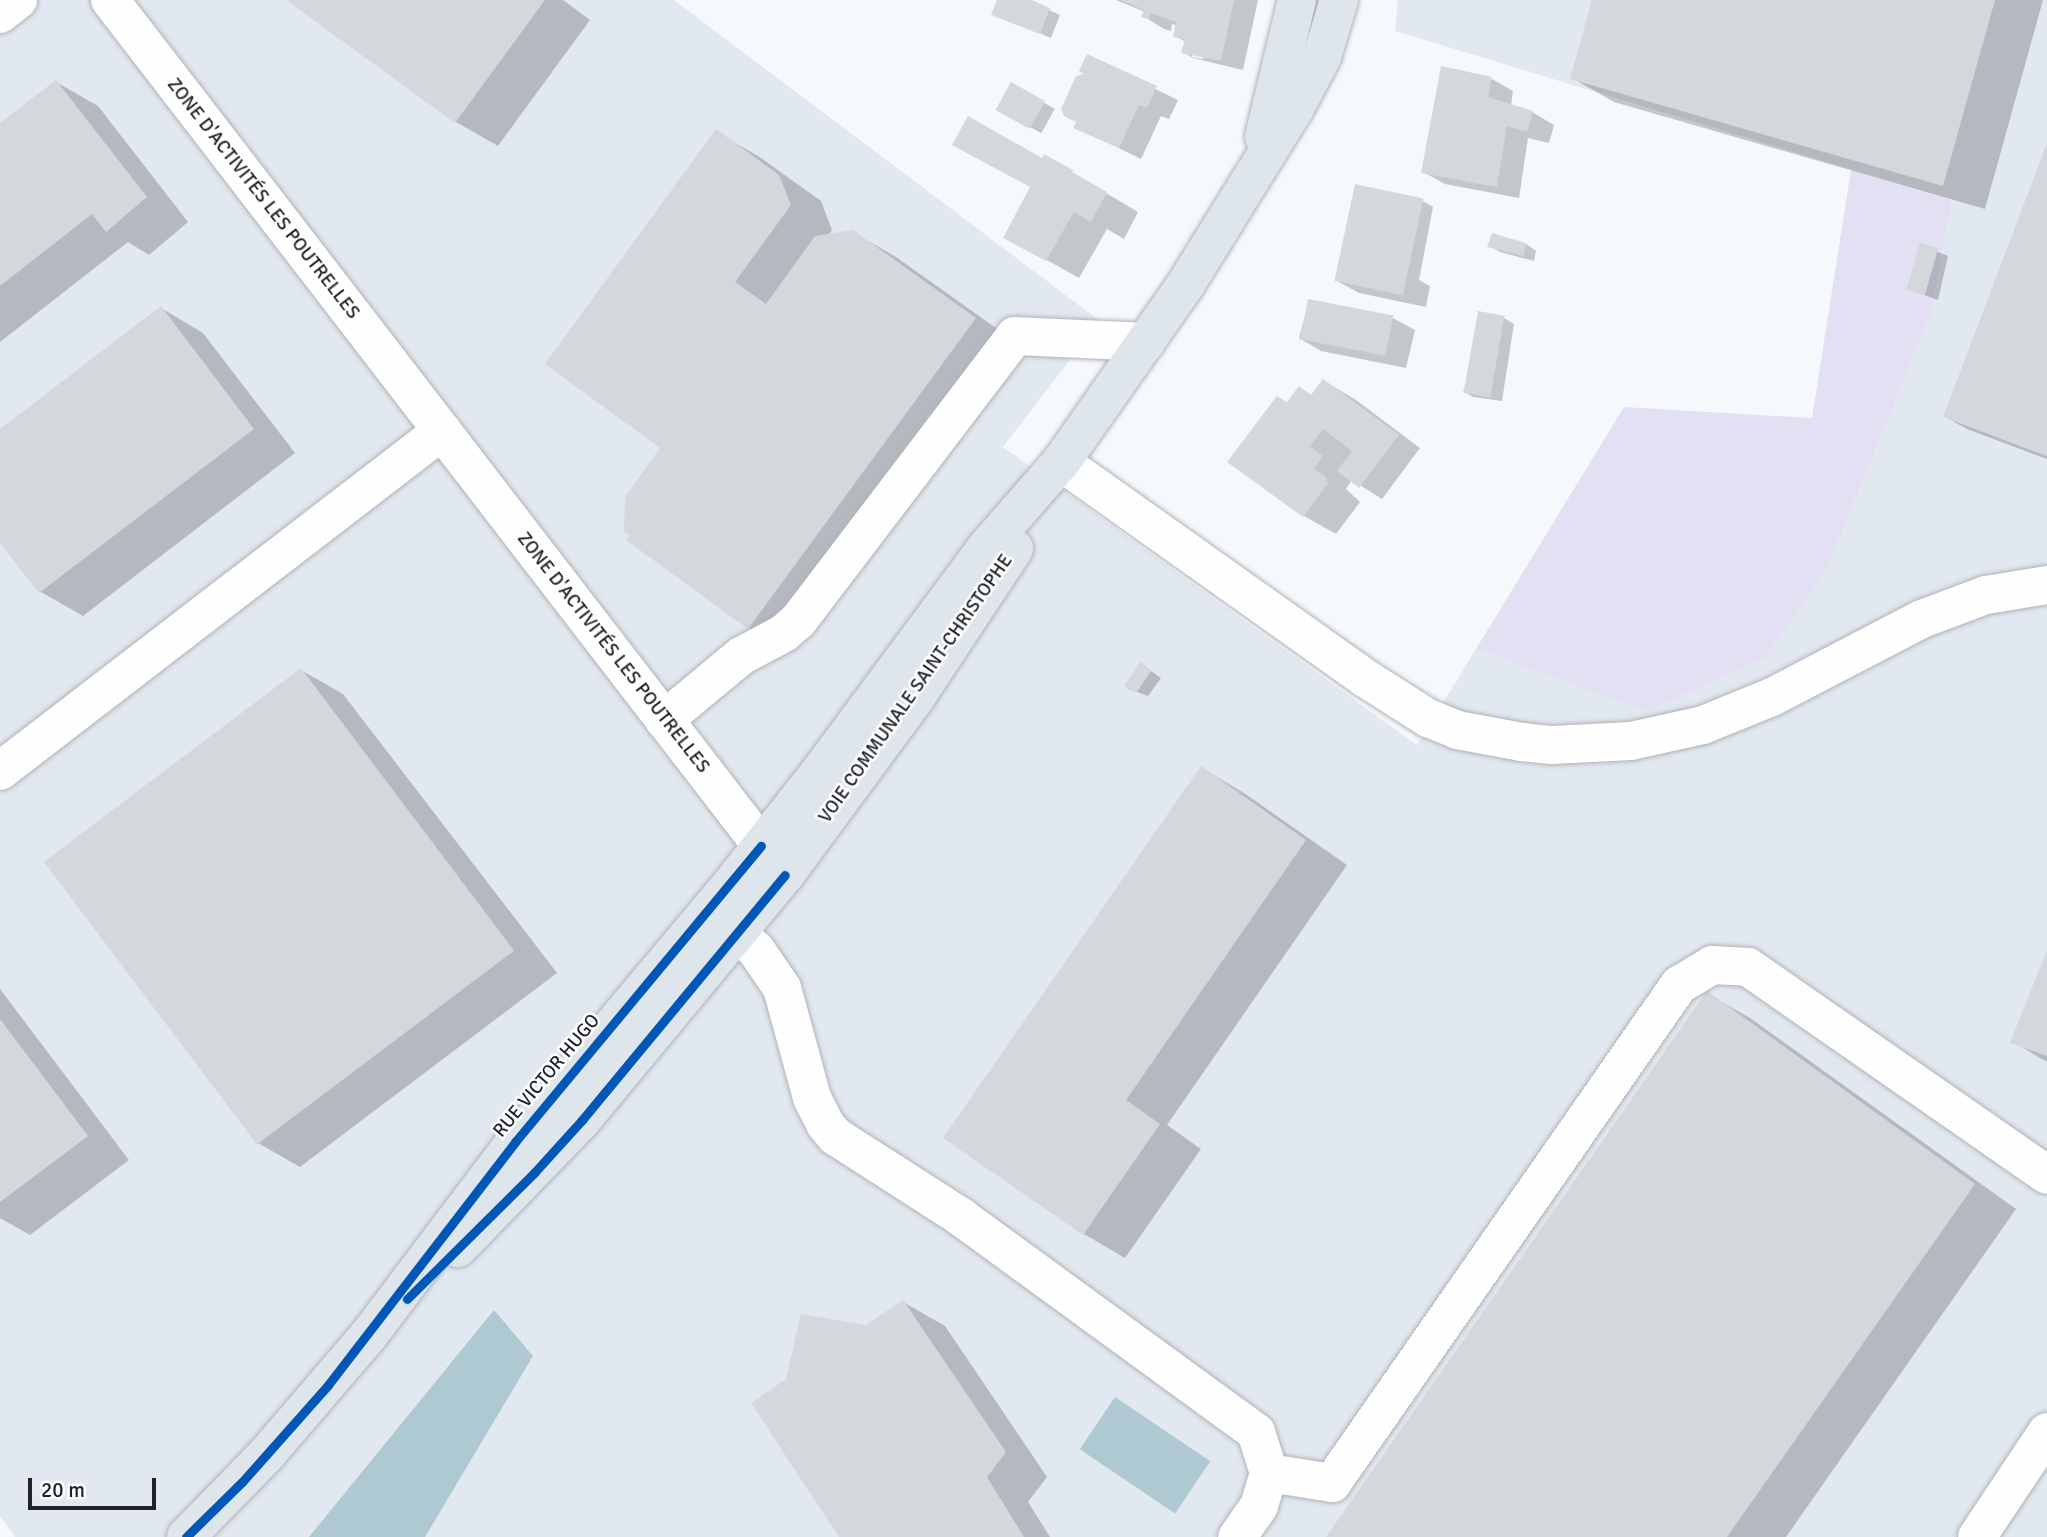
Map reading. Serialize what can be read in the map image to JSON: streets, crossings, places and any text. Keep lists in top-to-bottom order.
{
  "streets": {
    "main road": ["VOIE COMMUNALE SAINT-CHRISTOPHE", "RUE VICTOR HUGO"],
    "lane": ["ZONE D'ACTIVITÉS LES POUTRELLES"]
  },
  "crossings": [
    ["ZONE D'ACTIVITÉS LES POUTRELLES", "VOIE COMMUNALE SAINT-CHRISTOPHE"],
    ["ZONE D'ACTIVITÉS LES POUTRELLES", "RUE VICTOR HUGO"],
    ["VOIE COMMUNALE SAINT-CHRISTOPHE", "RUE VICTOR HUGO"]
  ],
  "scale_bar": "20 m"
}
